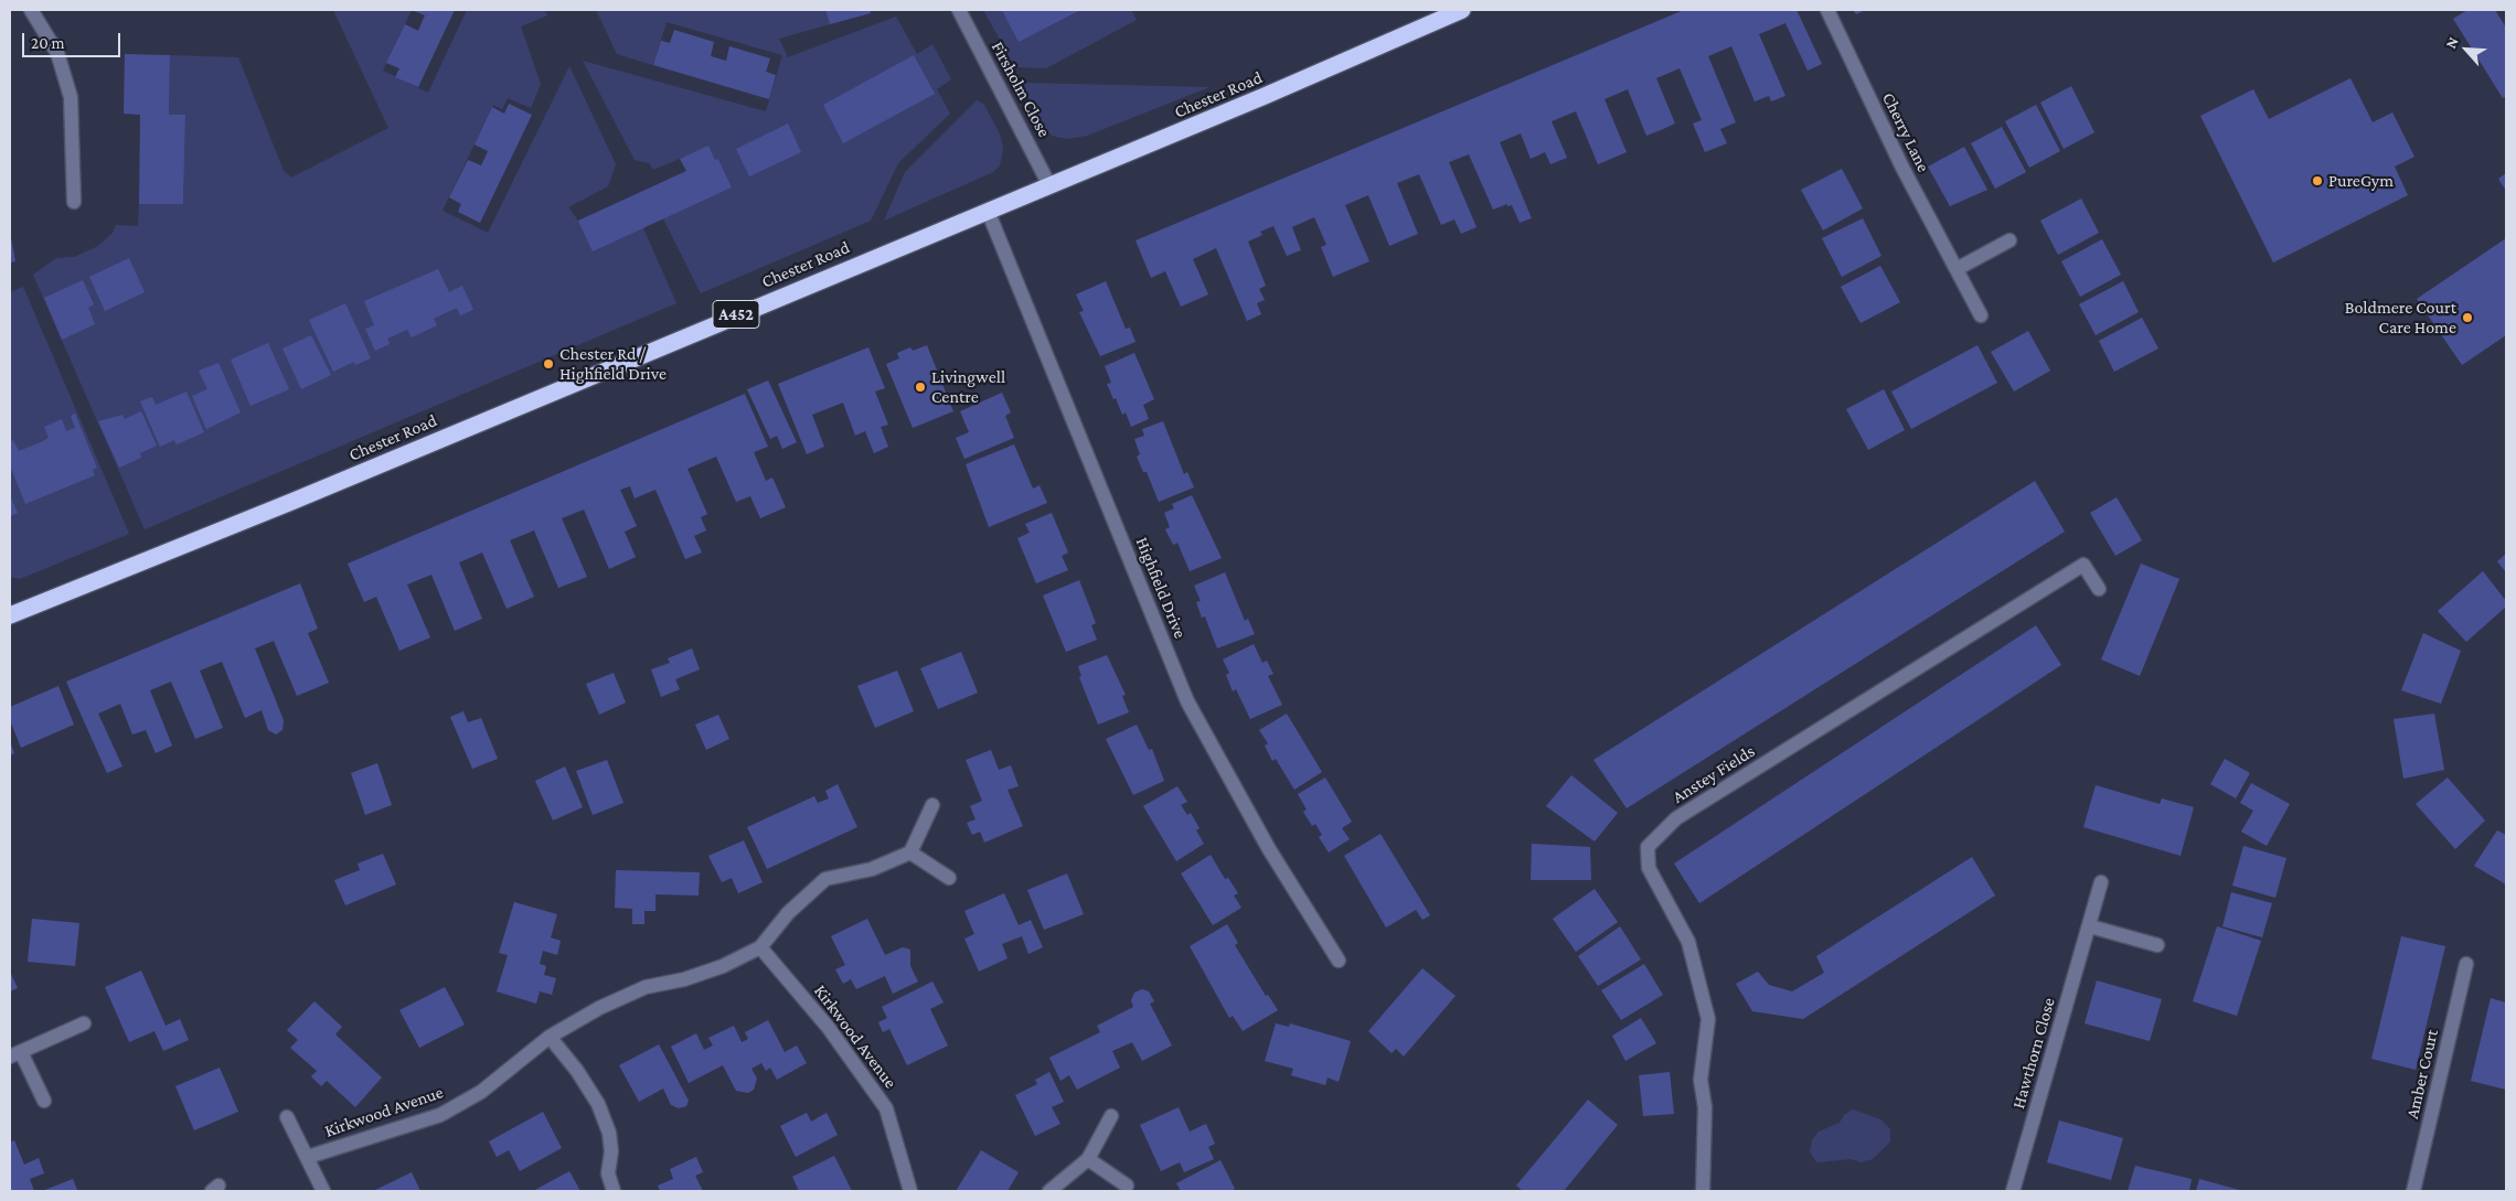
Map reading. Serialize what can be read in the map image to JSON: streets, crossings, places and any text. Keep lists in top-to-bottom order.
{
  "streets": {
    "highway": ["Chester Road", "A452"],
    "street": [
      "Firsholm Close",
      "Cherry Lane",
      "Highfield Drive",
      "Anstey Fields",
      "Kirkwood Avenue",
      "Hawthorn Close",
      "Amber Court"
    ]
  },
  "crossings": [
    ["Firsholm Close", "Chester Road"],
    ["Chester Road", "Highfield Drive"]
  ],
  "places": [
    "PureGym",
    "Boldmere Court Care Home",
    "Chester Rd / Highfield Drive",
    "Livingwell Centre"
  ],
  "scale_bar": "20 m",
  "north": "top left"
}
